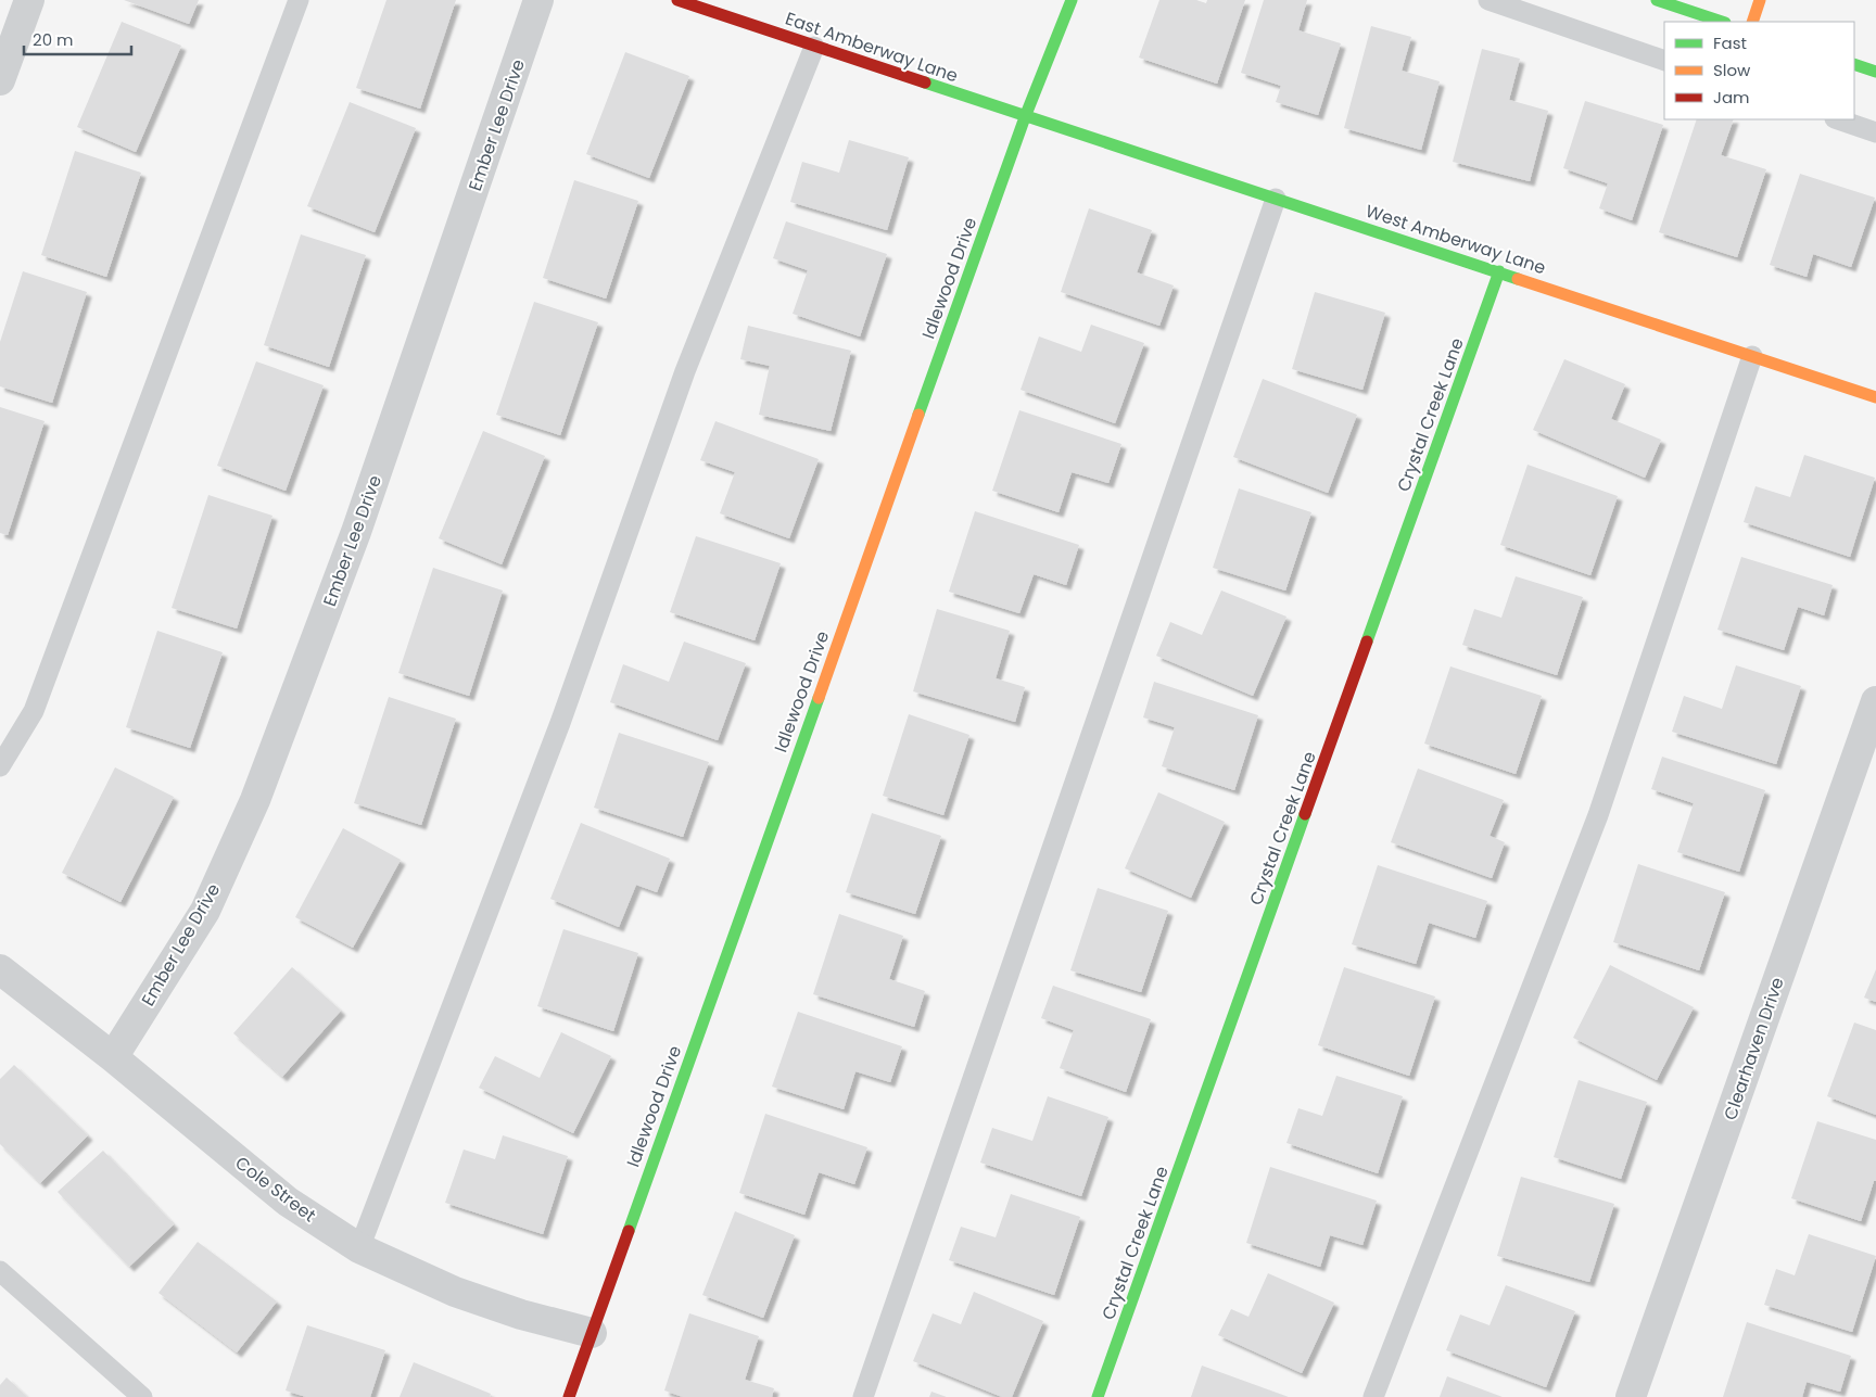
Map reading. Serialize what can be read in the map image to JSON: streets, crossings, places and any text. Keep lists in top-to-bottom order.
{
  "streets": {
    "street": [
      "East Amberway Lane",
      "Ember Lee Drive",
      "West Amberway Lane",
      "Idlewood Drive",
      "Crystal Creek Lane",
      "Clearhaven Drive",
      "Cole Street"
    ]
  },
  "crossings": [
    ["East Amberway Lane", "West Amberway Lane"],
    ["East Amberway Lane", "Idlewood Drive"],
    ["Ember Lee Drive", "Cole Street"],
    ["West Amberway Lane", "Idlewood Drive"],
    ["West Amberway Lane", "Crystal Creek Lane"],
    ["Idlewood Drive", "Cole Street"]
  ],
  "legend": ["Fast", "Slow", "Jam"],
  "scale_bar": "20 m"
}
